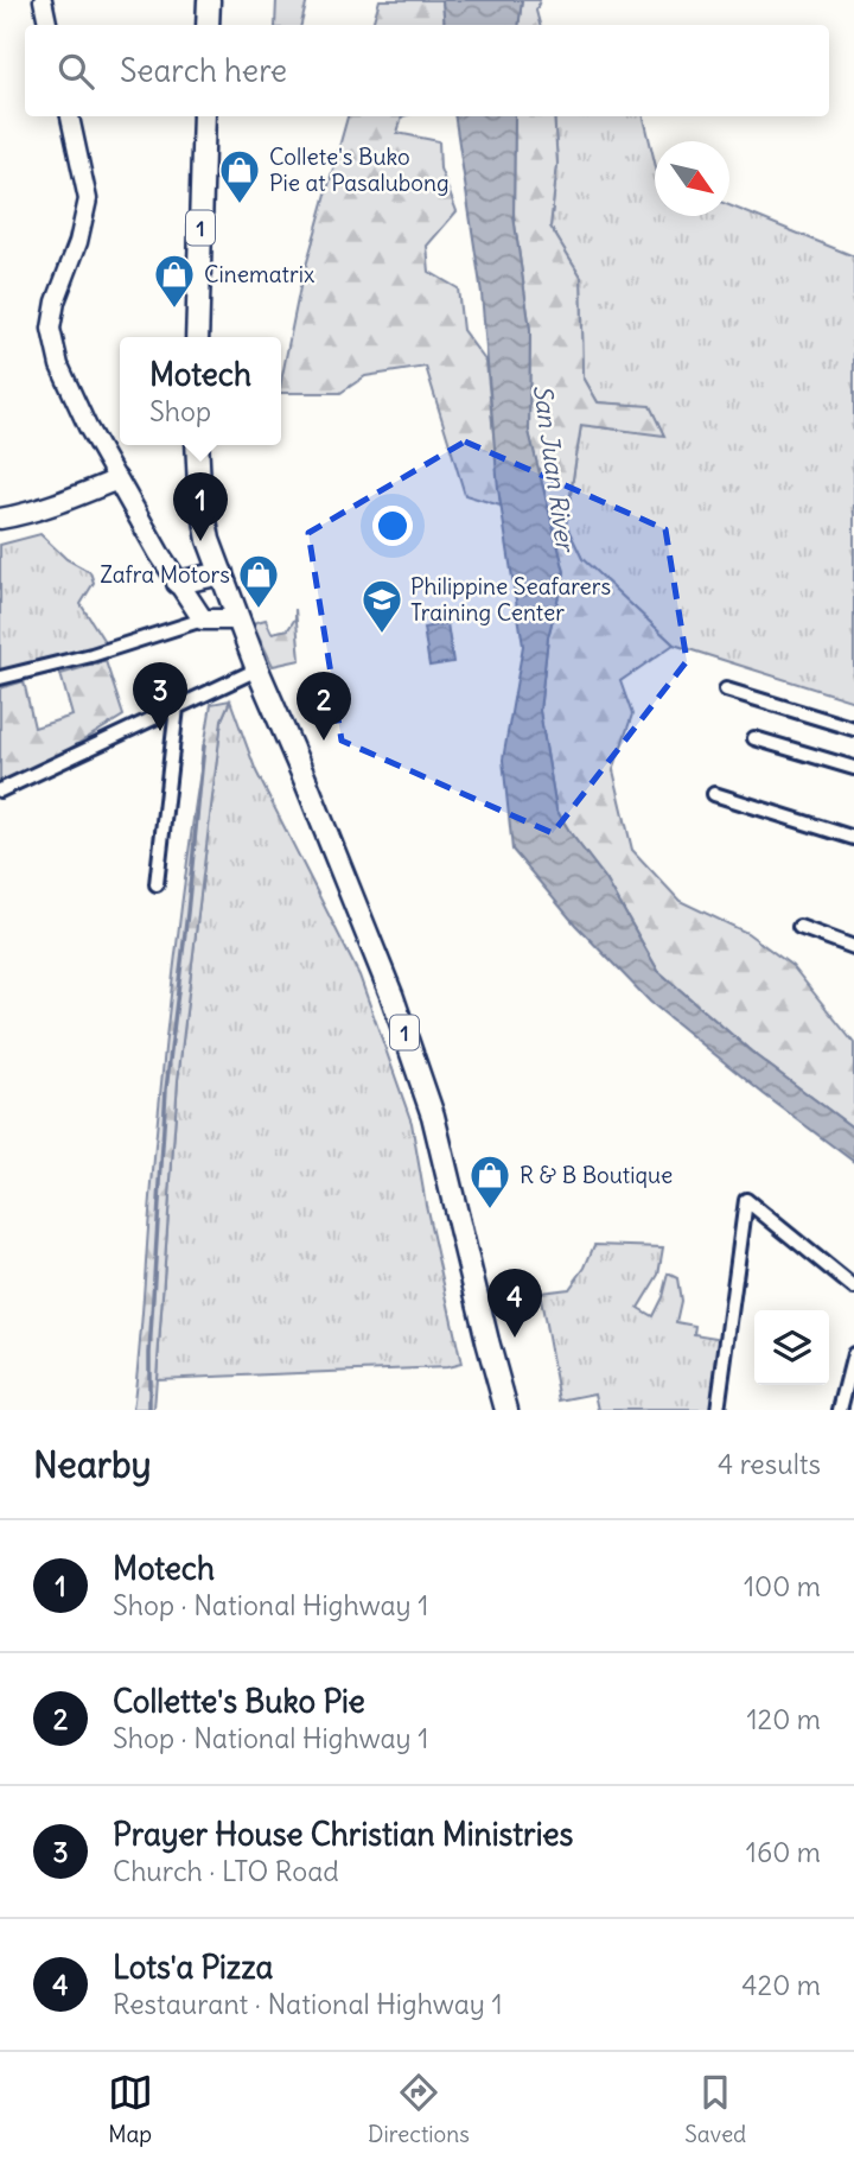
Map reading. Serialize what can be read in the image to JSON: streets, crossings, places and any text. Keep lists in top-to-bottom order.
{
  "streets": {
    "highway": ["1"]
  },
  "water": ["San Juan River"],
  "places": {
    "shop": [
      "Collete's Buko Pie at Pasalubong",
      "Cinematrix",
      "Zafra Motors",
      "R & B Boutique"
    ],
    "school or university": ["Philippine Seafarers Training Center"]
  },
  "north": "bottom right",
  "page": {
    "search": "Search here",
    "popup": ["Motech", "Shop"],
    "pins": [
      "1",
      "3",
      "2",
      "4"
    ],
    "heading": ["Nearby", "4 results"],
    "list": [
      {
        "mark": "1",
        "name": "Motech",
        "note": "Shop · National Highway 1",
        "value": "100 m"
      },
      {
        "mark": "2",
        "name": "Collette's Buko Pie",
        "note": "Shop · National Highway 1",
        "value": "120 m"
      },
      {
        "mark": "3",
        "name": "Prayer House Christian Ministries",
        "note": "Church · LTO Road",
        "value": "160 m"
      },
      {
        "mark": "4",
        "name": "Lots'a Pizza",
        "note": "Restaurant · National Highway 1",
        "value": "420 m"
      }
    ],
    "nav": ["Map", "Directions", "Saved"]
  }
}
